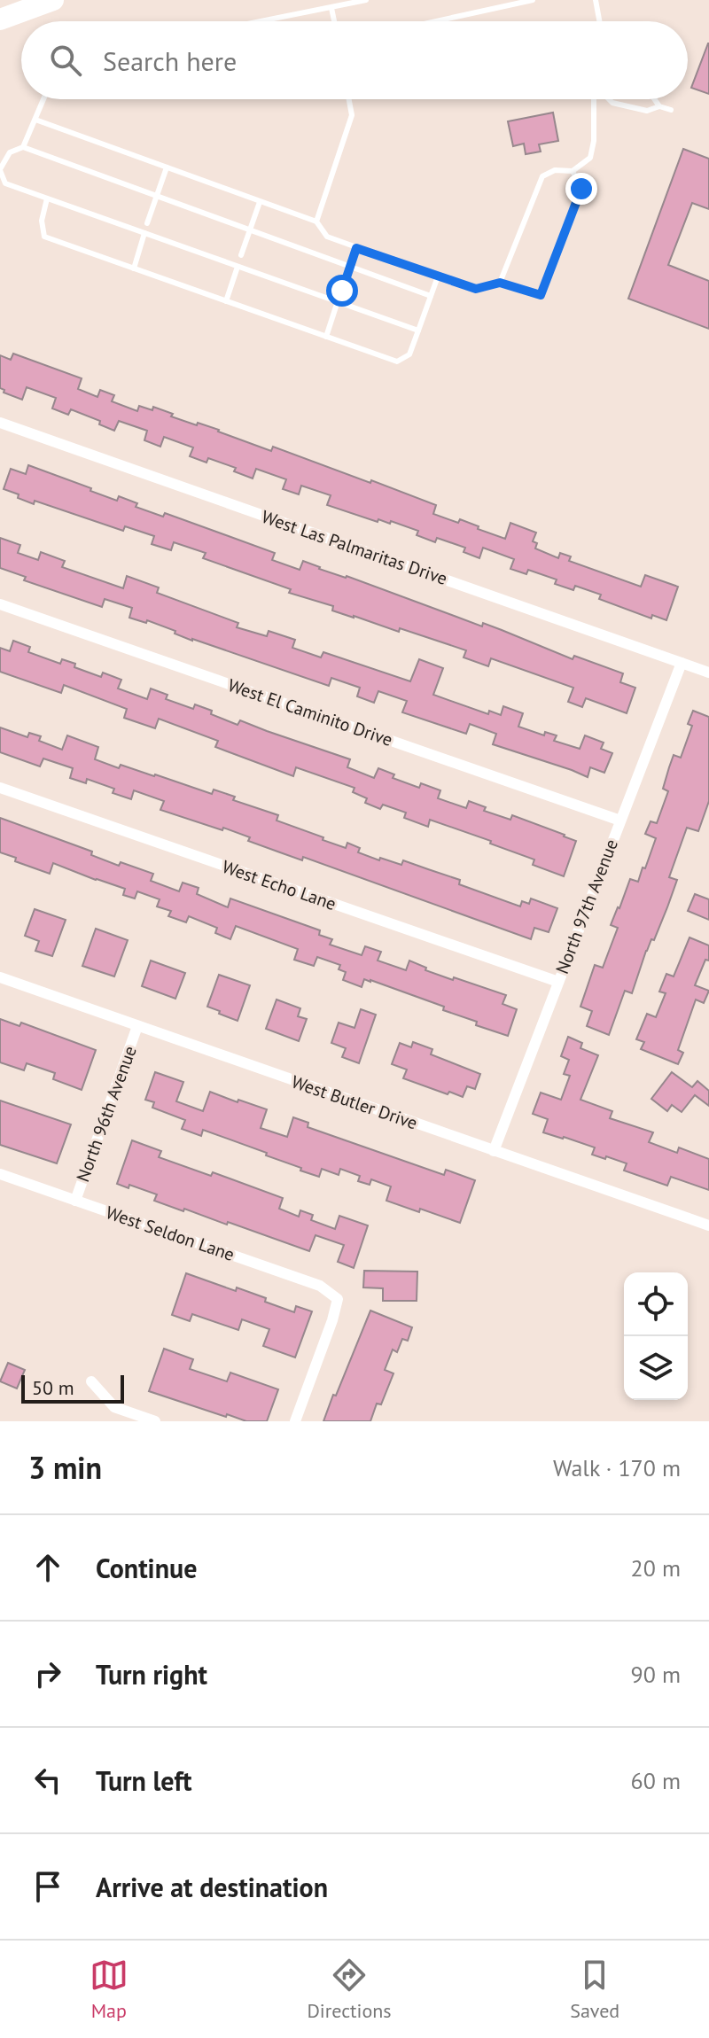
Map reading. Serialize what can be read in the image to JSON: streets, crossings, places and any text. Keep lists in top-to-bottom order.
{
  "streets": {
    "street": [
      "West Las Palmaritas Drive",
      "West El Caminito Drive",
      "West Echo Lane",
      "North 97th Avenue",
      "West Butler Drive",
      "North 96th Avenue",
      "West Seldon Lane"
    ]
  },
  "crossings": [
    ["West Las Palmaritas Drive", "North 97th Avenue"],
    ["West El Caminito Drive", "North 97th Avenue"],
    ["West Echo Lane", "North 97th Avenue"],
    ["North 97th Avenue", "West Butler Drive"],
    ["West Butler Drive", "North 96th Avenue"],
    ["North 96th Avenue", "West Seldon Lane"]
  ],
  "scale_bar": "50 m",
  "page": {
    "search": "Search here",
    "scale": "50 m",
    "heading": ["3 min", "Walk · 170 m"],
    "list": [
      ["Continue", "20 m"],
      ["Turn right", "90 m"],
      ["Turn left", "60 m"],
      "Arrive at destination"
    ],
    "nav": ["Map", "Directions", "Saved"]
  }
}
